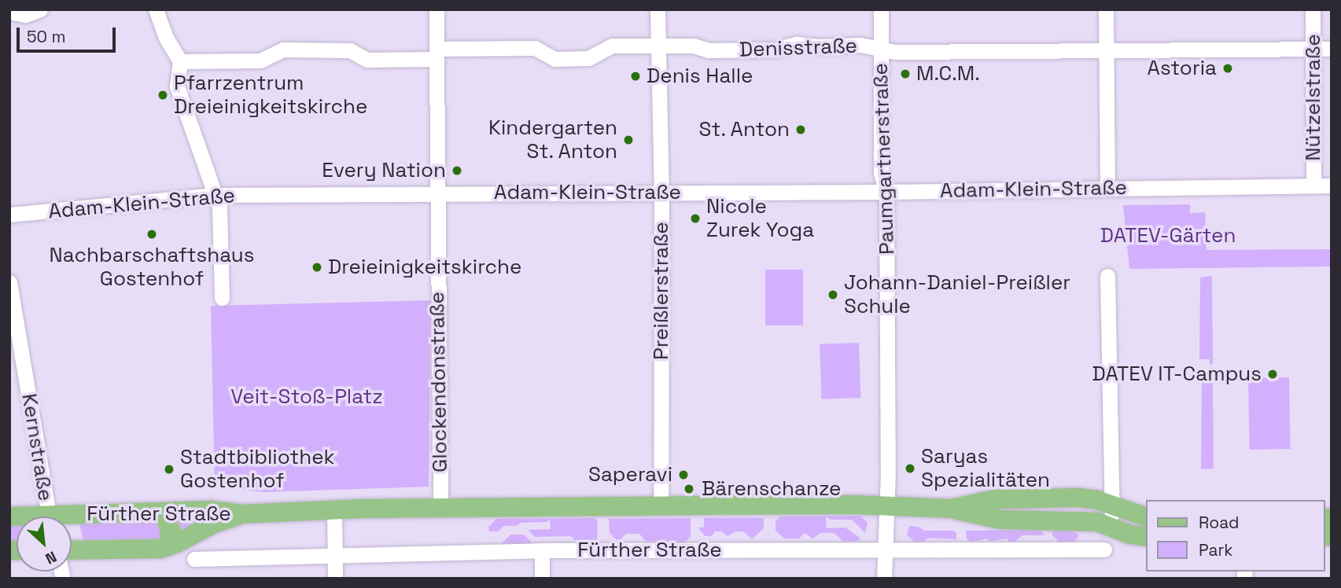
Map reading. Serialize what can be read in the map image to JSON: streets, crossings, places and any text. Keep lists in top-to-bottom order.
{
  "streets": {
    "main road": ["Fürther Straße"],
    "street": [
      "Denisstraße",
      "Nützelstraße",
      "Paumgartnerstraße",
      "Adam-Klein-Straße",
      "Preißlerstraße",
      "Glockendonstraße",
      "Kernstraße"
    ]
  },
  "crossings": [
    ["Denisstraße", "Nützelstraße"],
    ["Denisstraße", "Paumgartnerstraße"],
    ["Denisstraße", "Preißlerstraße"],
    ["Denisstraße", "Glockendonstraße"],
    ["Nützelstraße", "Adam-Klein-Straße"],
    ["Paumgartnerstraße", "Adam-Klein-Straße"],
    ["Paumgartnerstraße", "Fürther Straße"],
    ["Adam-Klein-Straße", "Preißlerstraße"],
    ["Adam-Klein-Straße", "Glockendonstraße"],
    ["Preißlerstraße", "Fürther Straße"],
    ["Glockendonstraße", "Fürther Straße"]
  ],
  "parks": ["DATEV-Gärten", "Veit-Stoß-Platz"],
  "places": [
    "Astoria",
    "M.C.M.",
    "Denis Halle",
    "Pfarrzentrum Dreieinigkeitskirche",
    "St. Anton",
    "Kindergarten St. Anton",
    "Every Nation",
    "Nicole Zurek Yoga",
    "Nachbarschaftshaus Gostenhof",
    "Dreieinigkeitskirche",
    "Johann-Daniel-Preißler Schule",
    "DATEV IT-Campus",
    "Saryas Spezialitäten",
    "Stadtbibliothek Gostenhof",
    "Saperavi",
    "Bärenschanze"
  ],
  "legend": ["Road", "Park"],
  "scale_bar": "50 m",
  "north": "bottom right"
}
